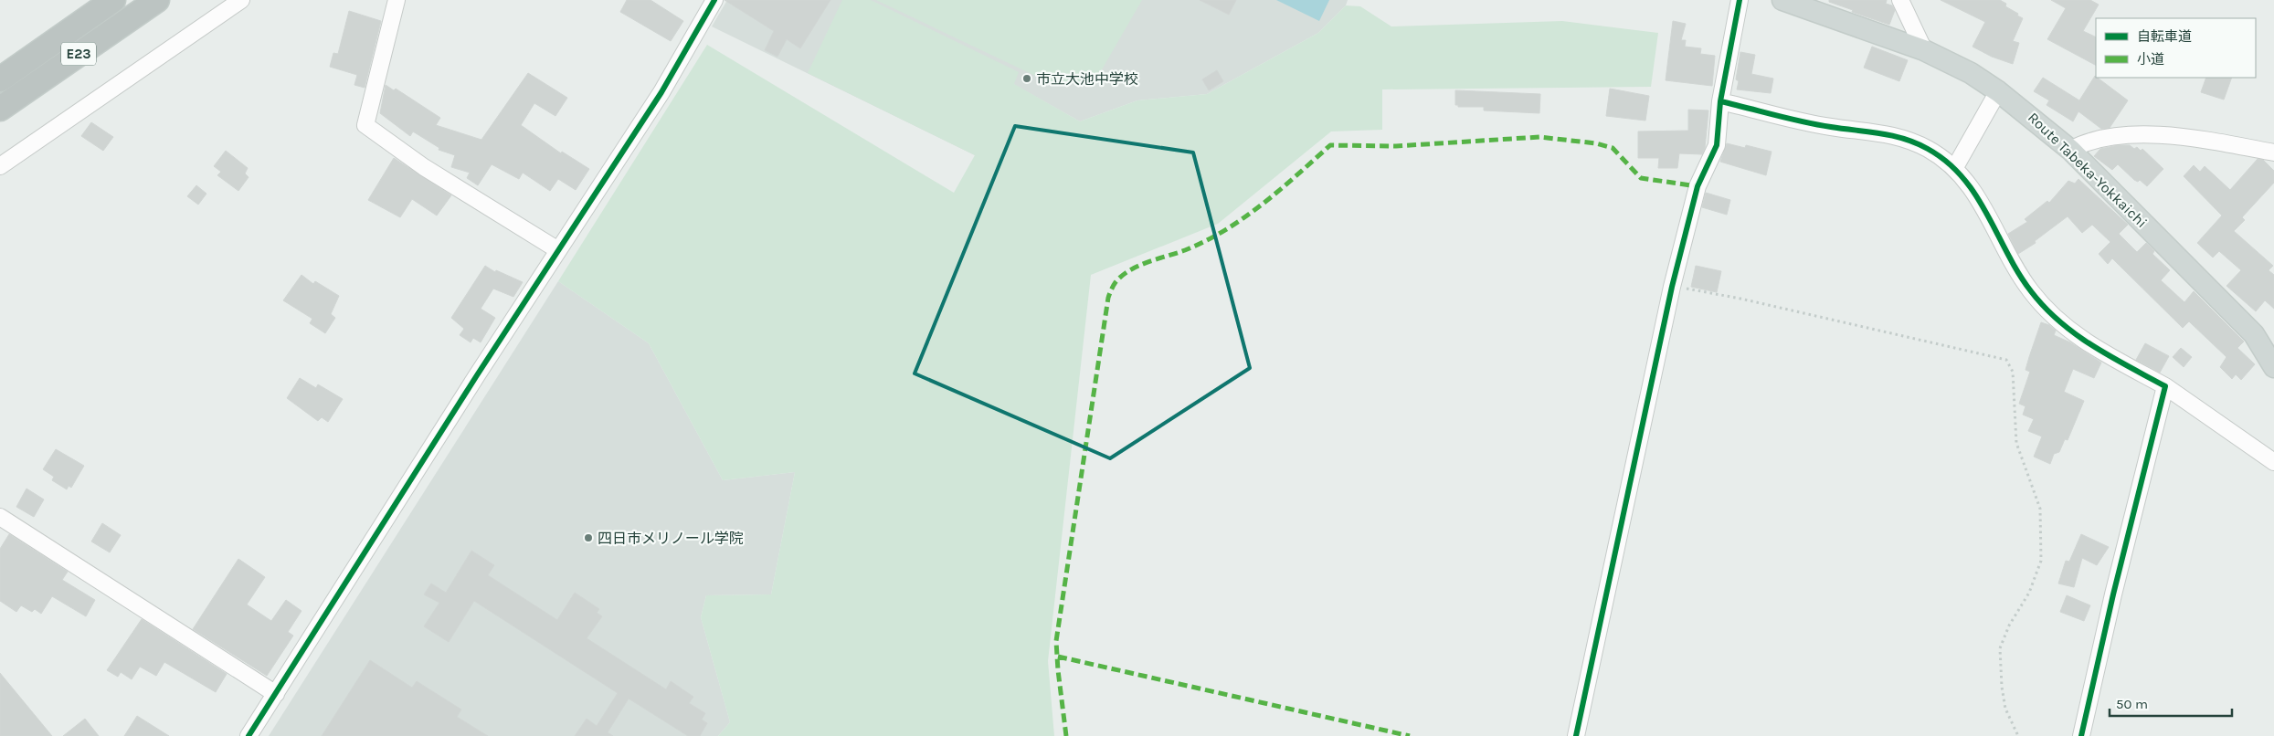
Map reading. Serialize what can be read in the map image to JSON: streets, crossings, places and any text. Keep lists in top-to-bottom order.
{
  "streets": {
    "highway": ["E23"],
    "main road": ["Route Tabeka-Yokkaichi"]
  },
  "places": ["市立大池中学校", "四日市メリノール学院"],
  "legend": ["自転車道", "小道"],
  "scale_bar": "50 m"
}
